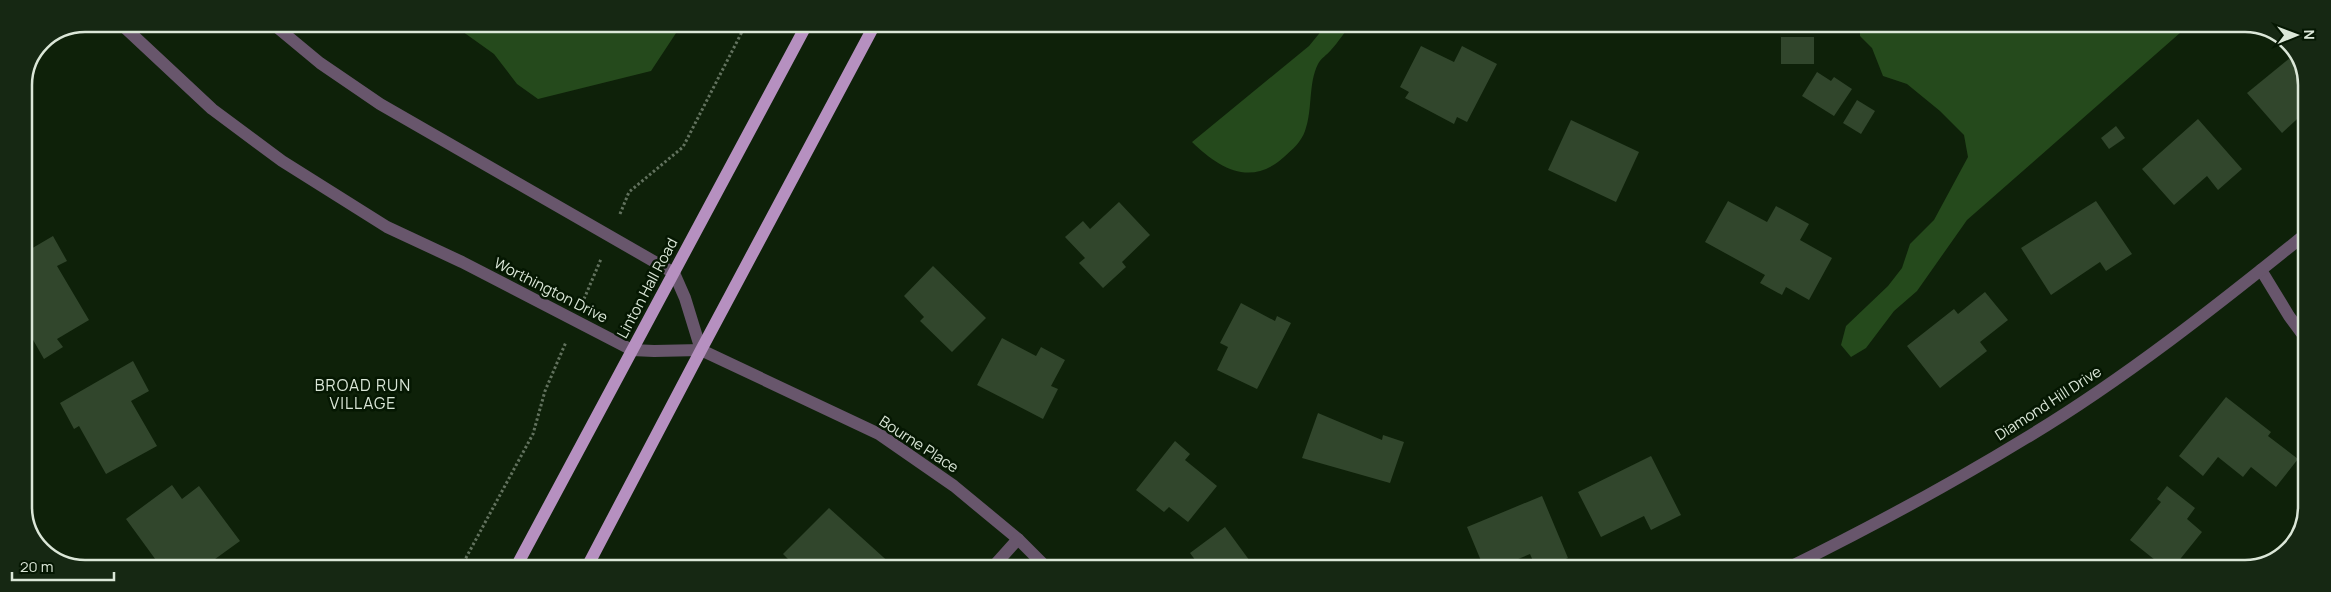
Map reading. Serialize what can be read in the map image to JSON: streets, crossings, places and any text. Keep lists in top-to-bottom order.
{
  "streets": {
    "main road": ["Linton Hall Road"],
    "street": ["Worthington Drive", "Diamond Hill Drive", "Bourne Place"]
  },
  "crossings": [
    ["Linton Hall Road", "Worthington Drive"],
    ["Worthington Drive", "Bourne Place"]
  ],
  "districts": ["BROAD RUN VILLAGE"],
  "scale_bar": "20 m",
  "north": "right"
}
